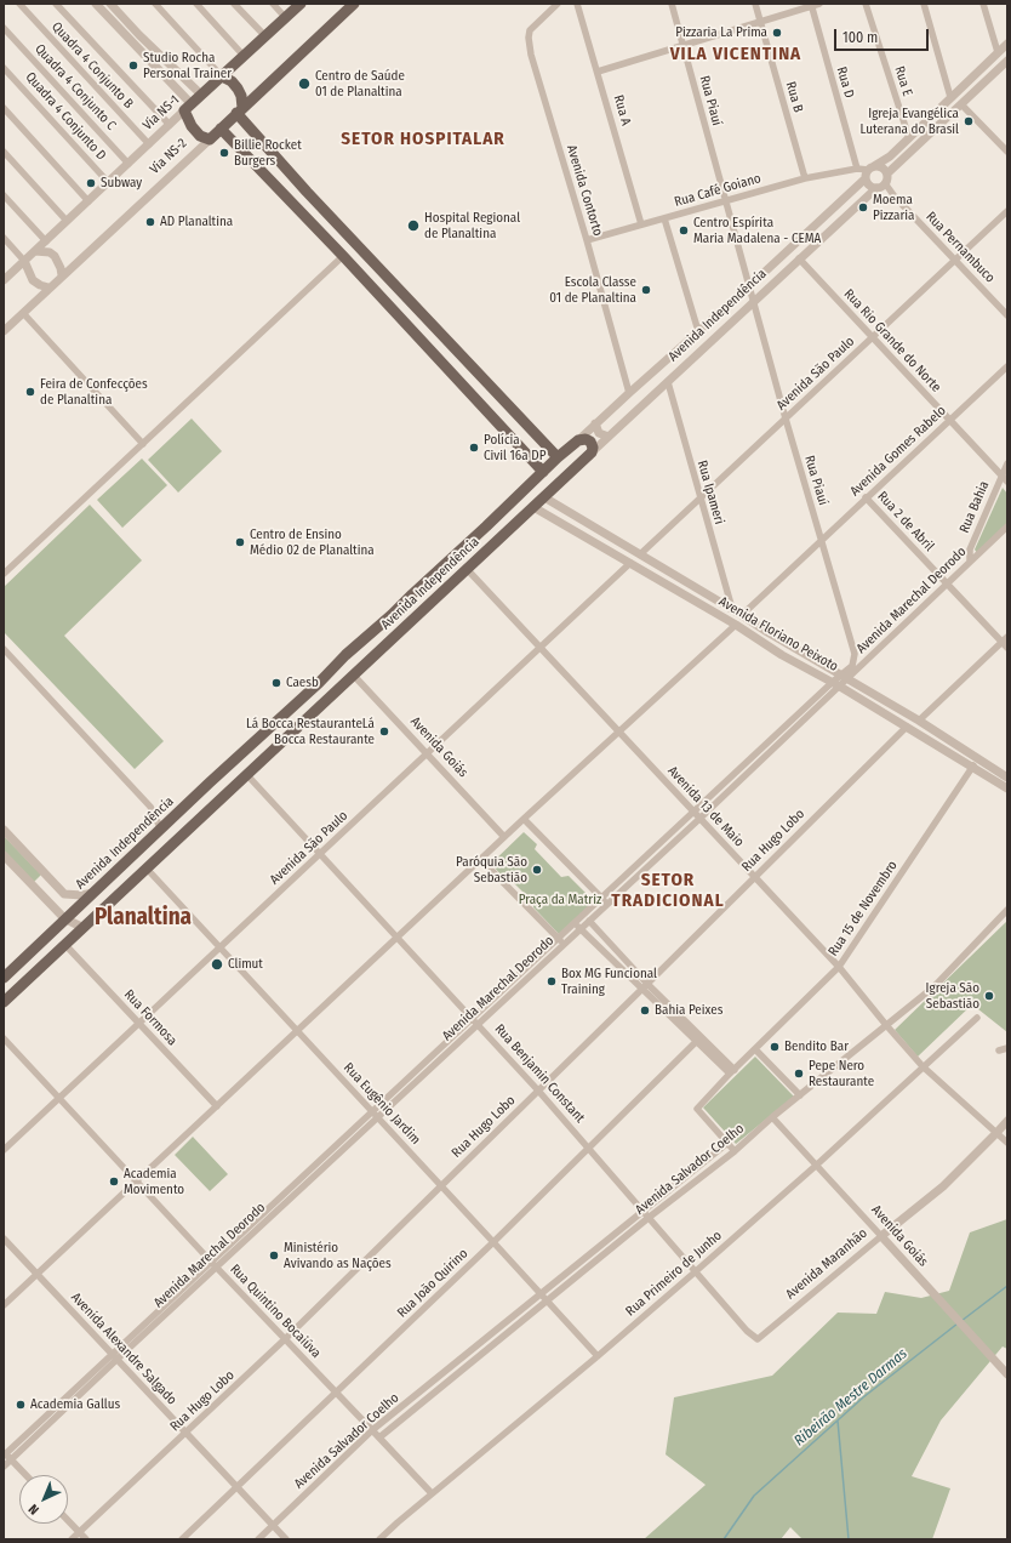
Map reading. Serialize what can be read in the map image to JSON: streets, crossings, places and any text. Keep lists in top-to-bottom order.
{
  "streets": {
    "main road": ["Via NS-1", "Via NS-2", "Avenida Independência"],
    "street": [
      "Quadra 4 Conjunto B",
      "Rua E",
      "Rua D",
      "Quadra 4 Conjunto C",
      "Rua B",
      "Rua Piauí",
      "Rua A",
      "Quadra 4 Conjunto D",
      "Avenida Contorto",
      "Rua Café Goiano",
      "Rua Pernambuco",
      "Rua Rio Grande do Norte",
      "Avenida São Paulo",
      "Avenida Gomes Rabelo",
      "Rua Ipameri",
      "Rua Bahia",
      "Rua 2 de Abril",
      "Avenida Marechal Deorodo",
      "Avenida Floriano Peixoto",
      "Avenida Goiás",
      "Avenida 13 de Maio",
      "Rua Hugo Lobo",
      "Rua 15 de Novembro",
      "Rua Formosa",
      "Rua Benjamin Constant",
      "Rua Eugênio Jardim",
      "Avenida Salvador Coelho",
      "Avenida Maranhão",
      "Rua Primeiro de Junho",
      "Rua João Quirino",
      "Rua Quintino Bocaiúva",
      "Avenida Alexandre Salgado"
    ]
  },
  "crossings": [
    ["Quadra 4 Conjunto B", "Via NS-1"],
    ["Rua E", "Avenida Independência"],
    ["Rua D", "Rua Café Goiano"],
    ["Quadra 4 Conjunto C", "Via NS-1"],
    ["Quadra 4 Conjunto C", "Via NS-2"],
    ["Rua B", "Rua Café Goiano"],
    ["Rua Piauí", "Rua Café Goiano"],
    ["Rua Piauí", "Avenida Independência"],
    ["Rua Piauí", "Avenida São Paulo"],
    ["Rua Piauí", "Avenida Gomes Rabelo"],
    ["Rua Piauí", "Avenida Marechal Deorodo"],
    ["Rua A", "Rua Café Goiano"],
    ["Via NS-1", "Via NS-2"],
    ["Quadra 4 Conjunto D", "Via NS-2"],
    ["Avenida Contorto", "Rua Café Goiano"],
    ["Avenida Contorto", "Avenida Independência"],
    ["Rua Café Goiano", "Avenida Independência"],
    ["Rua Pernambuco", "Avenida Independência"],
    ["Rua Pernambuco", "Avenida São Paulo"],
    ["Avenida Independência", "Rua Rio Grande do Norte"],
    ["Avenida Independência", "Rua Ipameri"],
    ["Avenida Independência", "Avenida Floriano Peixoto"],
    ["Avenida Independência", "Avenida Goiás"],
    ["Avenida Independência", "Avenida 13 de Maio"],
    ["Avenida Independência", "Rua Formosa"],
    ["Avenida Independência", "Rua Benjamin Constant"],
    ["Avenida Independência", "Rua Eugênio Jardim"],
    ["Rua Rio Grande do Norte", "Avenida São Paulo"],
    ["Rua Rio Grande do Norte", "Avenida Gomes Rabelo"],
    ["Rua Rio Grande do Norte", "Rua Bahia"],
    ["Avenida São Paulo", "Rua Ipameri"],
    ["Avenida São Paulo", "Avenida Floriano Peixoto"],
    ["Avenida São Paulo", "Avenida Goiás"],
    ["Avenida São Paulo", "Avenida 13 de Maio"],
    ["Avenida São Paulo", "Rua Formosa"],
    ["Avenida São Paulo", "Rua Benjamin Constant"],
    ["Avenida São Paulo", "Rua Eugênio Jardim"],
    ["Avenida São Paulo", "Rua Quintino Bocaiúva"],
    ["Avenida Gomes Rabelo", "Rua 2 de Abril"],
    ["Avenida Gomes Rabelo", "Avenida Floriano Peixoto"],
    ["Rua Ipameri", "Avenida Floriano Peixoto"],
    ["Rua Bahia", "Avenida Marechal Deorodo"],
    ["Rua 2 de Abril", "Avenida Marechal Deorodo"],
    ["Avenida Marechal Deorodo", "Avenida Floriano Peixoto"],
    ["Avenida Marechal Deorodo", "Avenida 13 de Maio"],
    ["Avenida Marechal Deorodo", "Rua Benjamin Constant"],
    ["Avenida Marechal Deorodo", "Rua Eugênio Jardim"],
    ["Avenida Marechal Deorodo", "Rua Quintino Bocaiúva"],
    ["Avenida Marechal Deorodo", "Avenida Alexandre Salgado"],
    ["Avenida Floriano Peixoto", "Rua Hugo Lobo"],
    ["Avenida Floriano Peixoto", "Rua 15 de Novembro"],
    ["Avenida Goiás", "Avenida Salvador Coelho"],
    ["Avenida Goiás", "Avenida Maranhão"],
    ["Avenida Goiás", "Rua Primeiro de Junho"],
    ["Avenida 13 de Maio", "Rua Hugo Lobo"],
    ["Avenida 13 de Maio", "Rua 15 de Novembro"],
    ["Avenida 13 de Maio", "Avenida Salvador Coelho"],
    ["Avenida 13 de Maio", "Avenida Maranhão"],
    ["Avenida 13 de Maio", "Rua Primeiro de Junho"],
    ["Rua Hugo Lobo", "Rua Benjamin Constant"],
    ["Rua Hugo Lobo", "Rua Eugênio Jardim"],
    ["Rua Hugo Lobo", "Rua Quintino Bocaiúva"],
    ["Rua Hugo Lobo", "Avenida Alexandre Salgado"],
    ["Rua 15 de Novembro", "Avenida Salvador Coelho"],
    ["Rua Benjamin Constant", "Avenida Salvador Coelho"],
    ["Rua Benjamin Constant", "Avenida Maranhão"],
    ["Rua Benjamin Constant", "Rua Primeiro de Junho"],
    ["Rua Benjamin Constant", "Rua João Quirino"],
    ["Rua Eugênio Jardim", "Avenida Salvador Coelho"],
    ["Rua Eugênio Jardim", "Rua Primeiro de Junho"],
    ["Rua Eugênio Jardim", "Rua João Quirino"],
    ["Avenida Salvador Coelho", "Rua Quintino Bocaiúva"],
    ["Avenida Salvador Coelho", "Avenida Alexandre Salgado"],
    ["Rua Primeiro de Junho", "Rua Quintino Bocaiúva"],
    ["Rua João Quirino", "Rua Quintino Bocaiúva"],
    ["Rua João Quirino", "Avenida Alexandre Salgado"]
  ],
  "districts": [
    "VILA VICENTINA",
    "SETOR HOSPITALAR",
    "SETOR TRADICIONAL",
    "Planaltina"
  ],
  "water": ["Ribeirão Mestre Darmas"],
  "parks": ["Praça da Matriz"],
  "places": [
    "Pizzaria La Prima",
    "Studio Rocha Personal Trainer",
    "Centro de Saúde 01 de Planaltina",
    "Igreja Evangélica Luterana do Brasil",
    "Billie Rocket Burgers",
    "Subway",
    "Moema Pizzaria",
    "AD Planaltina",
    "Hospital Regional de Planaltina",
    "Centro Espírita Maria Madalena - CEMA",
    "Escola Classe 01 de Planaltina",
    "Feira de Confecções de Planaltina",
    "Polícia Civil 16a DP",
    "Centro de Ensino Médio 02 de Planaltina",
    "Caesb",
    "Lá Bocca RestauranteLá Bocca Restaurante",
    "Paróquia São Sebastião",
    "Climut",
    "Box MG Funcional Training",
    "Igreja São Sebastião",
    "Bahia Peixes",
    "Bendito Bar",
    "Pepe Nero Restaurante",
    "Academia Movimento",
    "Ministério Avivando as Nações",
    "Academia Gallus"
  ],
  "scale_bar": "100 m",
  "north": "bottom left"
}
